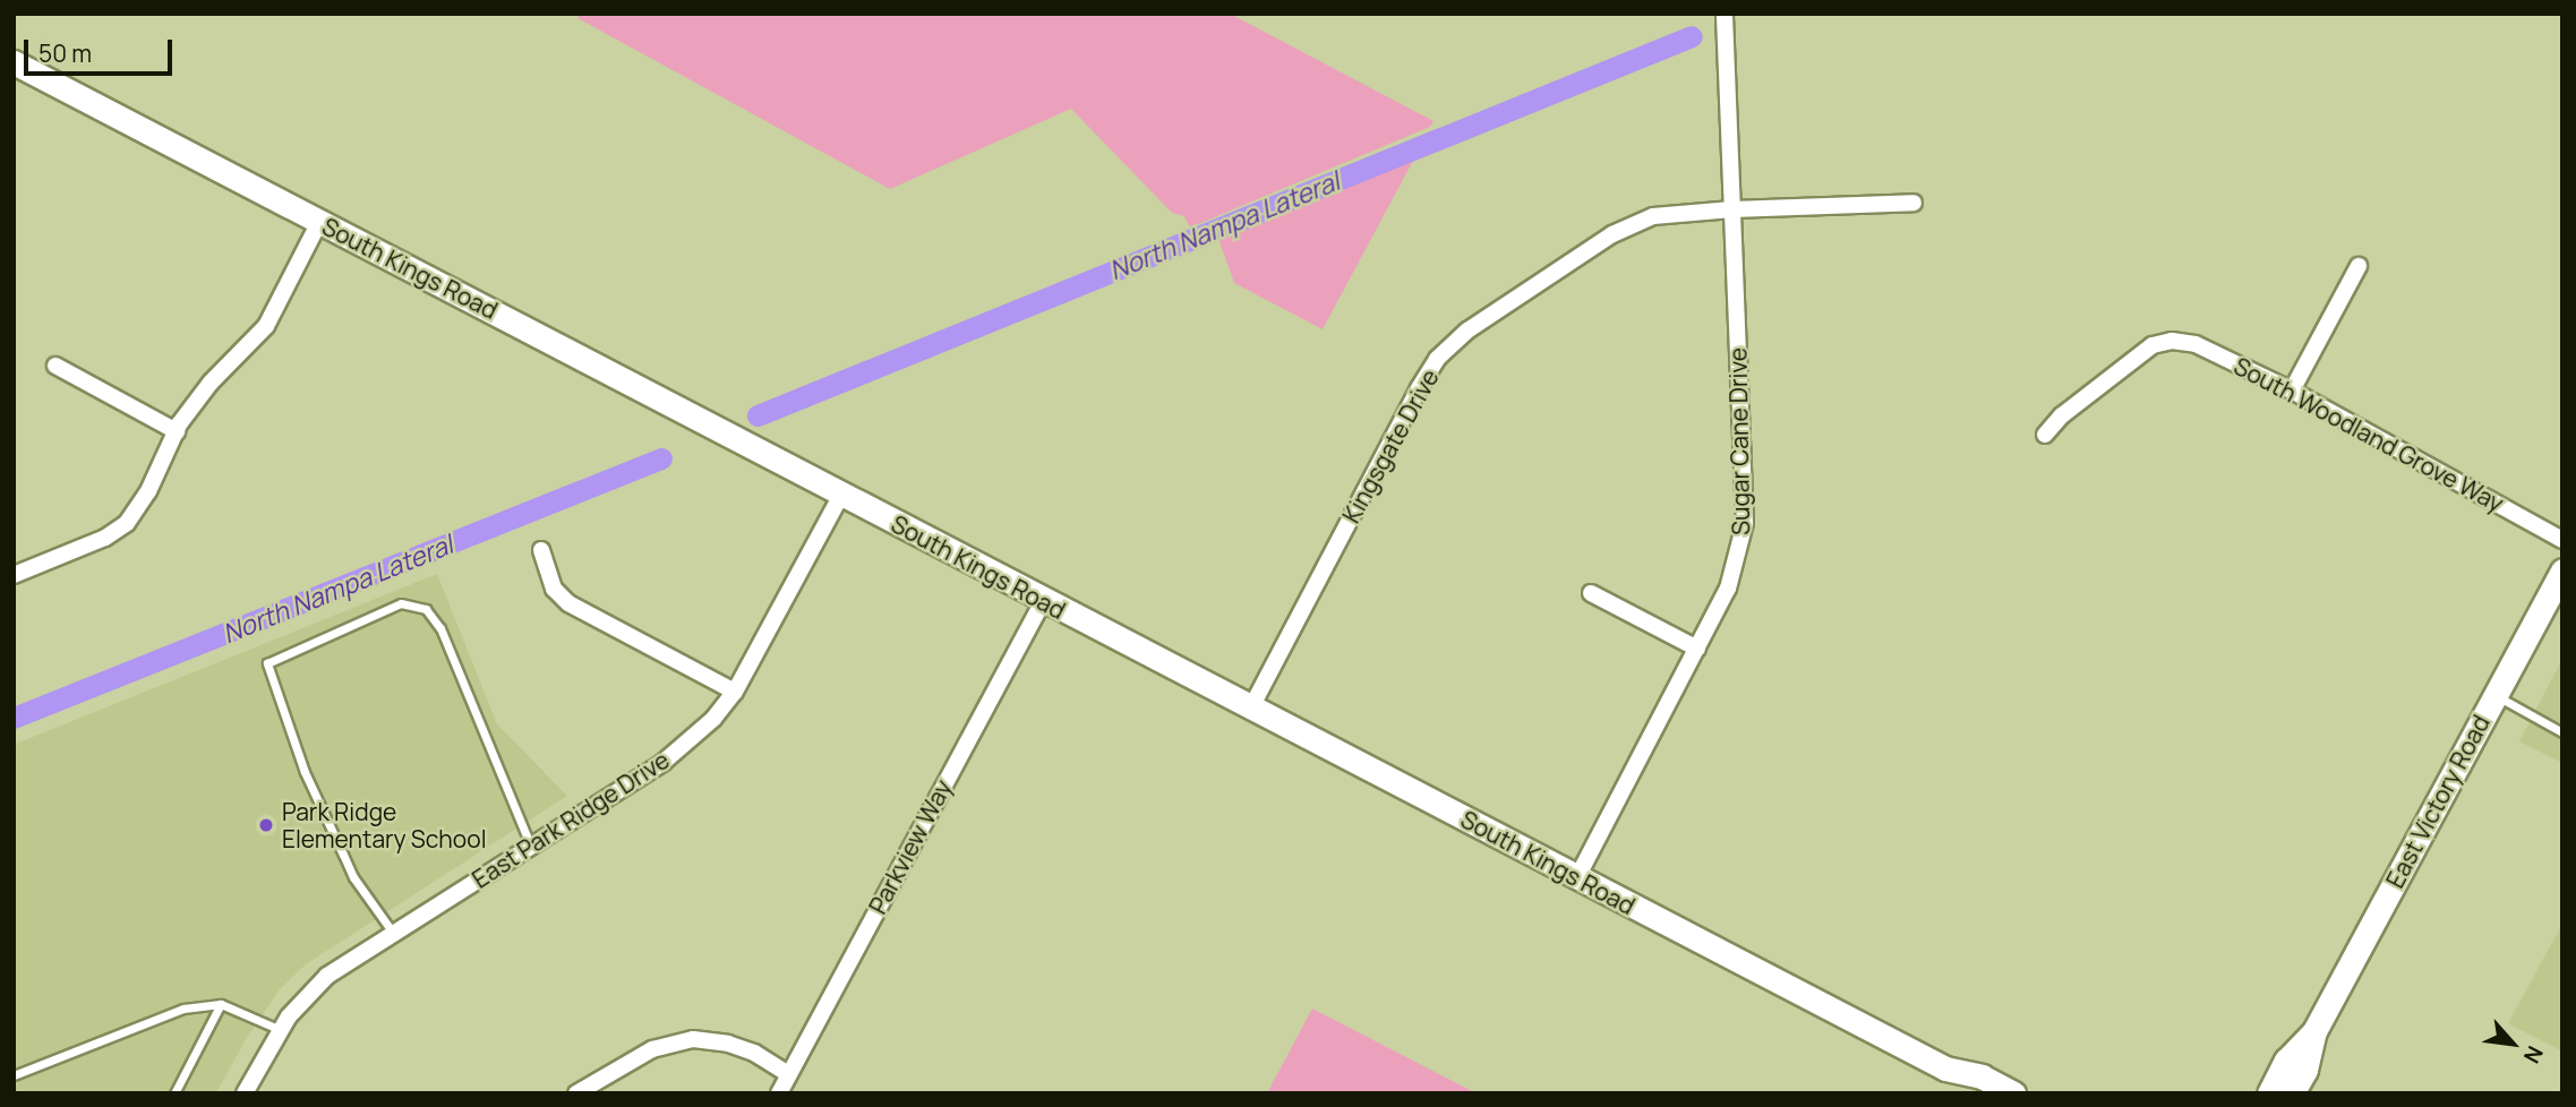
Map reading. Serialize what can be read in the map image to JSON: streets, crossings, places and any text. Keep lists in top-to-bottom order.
{
  "streets": {
    "main road": ["South Kings Road", "East Victory Road"],
    "street": [
      "South Woodland Grove Way",
      "Sugar Cane Drive",
      "Kingsgate Drive",
      "East Park Ridge Drive",
      "Parkview Way"
    ]
  },
  "crossings": [
    ["South Kings Road", "Sugar Cane Drive"],
    ["South Kings Road", "Kingsgate Drive"],
    ["South Kings Road", "East Park Ridge Drive"],
    ["South Kings Road", "Parkview Way"],
    ["Sugar Cane Drive", "Kingsgate Drive"]
  ],
  "water": ["North Nampa Lateral"],
  "places": ["Park Ridge Elementary School"],
  "scale_bar": "50 m",
  "north": "bottom right"
}
